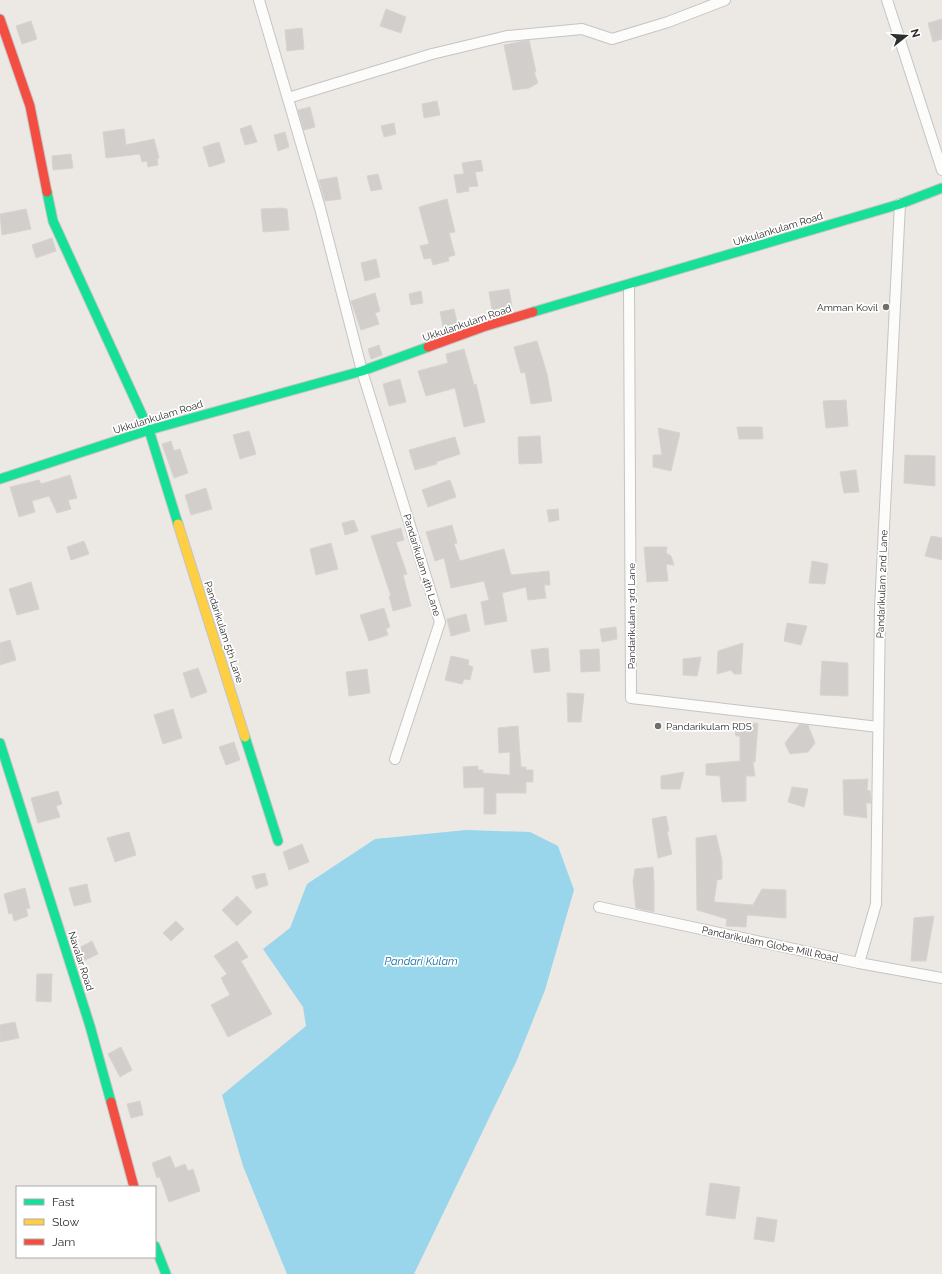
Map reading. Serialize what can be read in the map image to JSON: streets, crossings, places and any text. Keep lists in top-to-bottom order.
{
  "streets": {
    "street": [
      "Ukkulankulam Road",
      "Pandarikulam 4th Lane",
      "Pandarikulam 2nd Lane",
      "Pandarikulam 3rd Lane",
      "Pandarikulam 5th Lane",
      "Pandarikulam Globe Mill Road",
      "Navalar Road"
    ]
  },
  "crossings": [
    ["Ukkulankulam Road", "Pandarikulam 4th Lane"],
    ["Ukkulankulam Road", "Pandarikulam 2nd Lane"],
    ["Ukkulankulam Road", "Pandarikulam 3rd Lane"],
    ["Ukkulankulam Road", "Pandarikulam 5th Lane"],
    ["Pandarikulam 2nd Lane", "Pandarikulam 3rd Lane"],
    ["Pandarikulam 2nd Lane", "Pandarikulam Globe Mill Road"]
  ],
  "water": ["Pandari Kulam"],
  "places": ["Amman Kovil", "Pandarikulam RDS"],
  "legend": ["Fast", "Slow", "Jam"],
  "north": "right"
}
